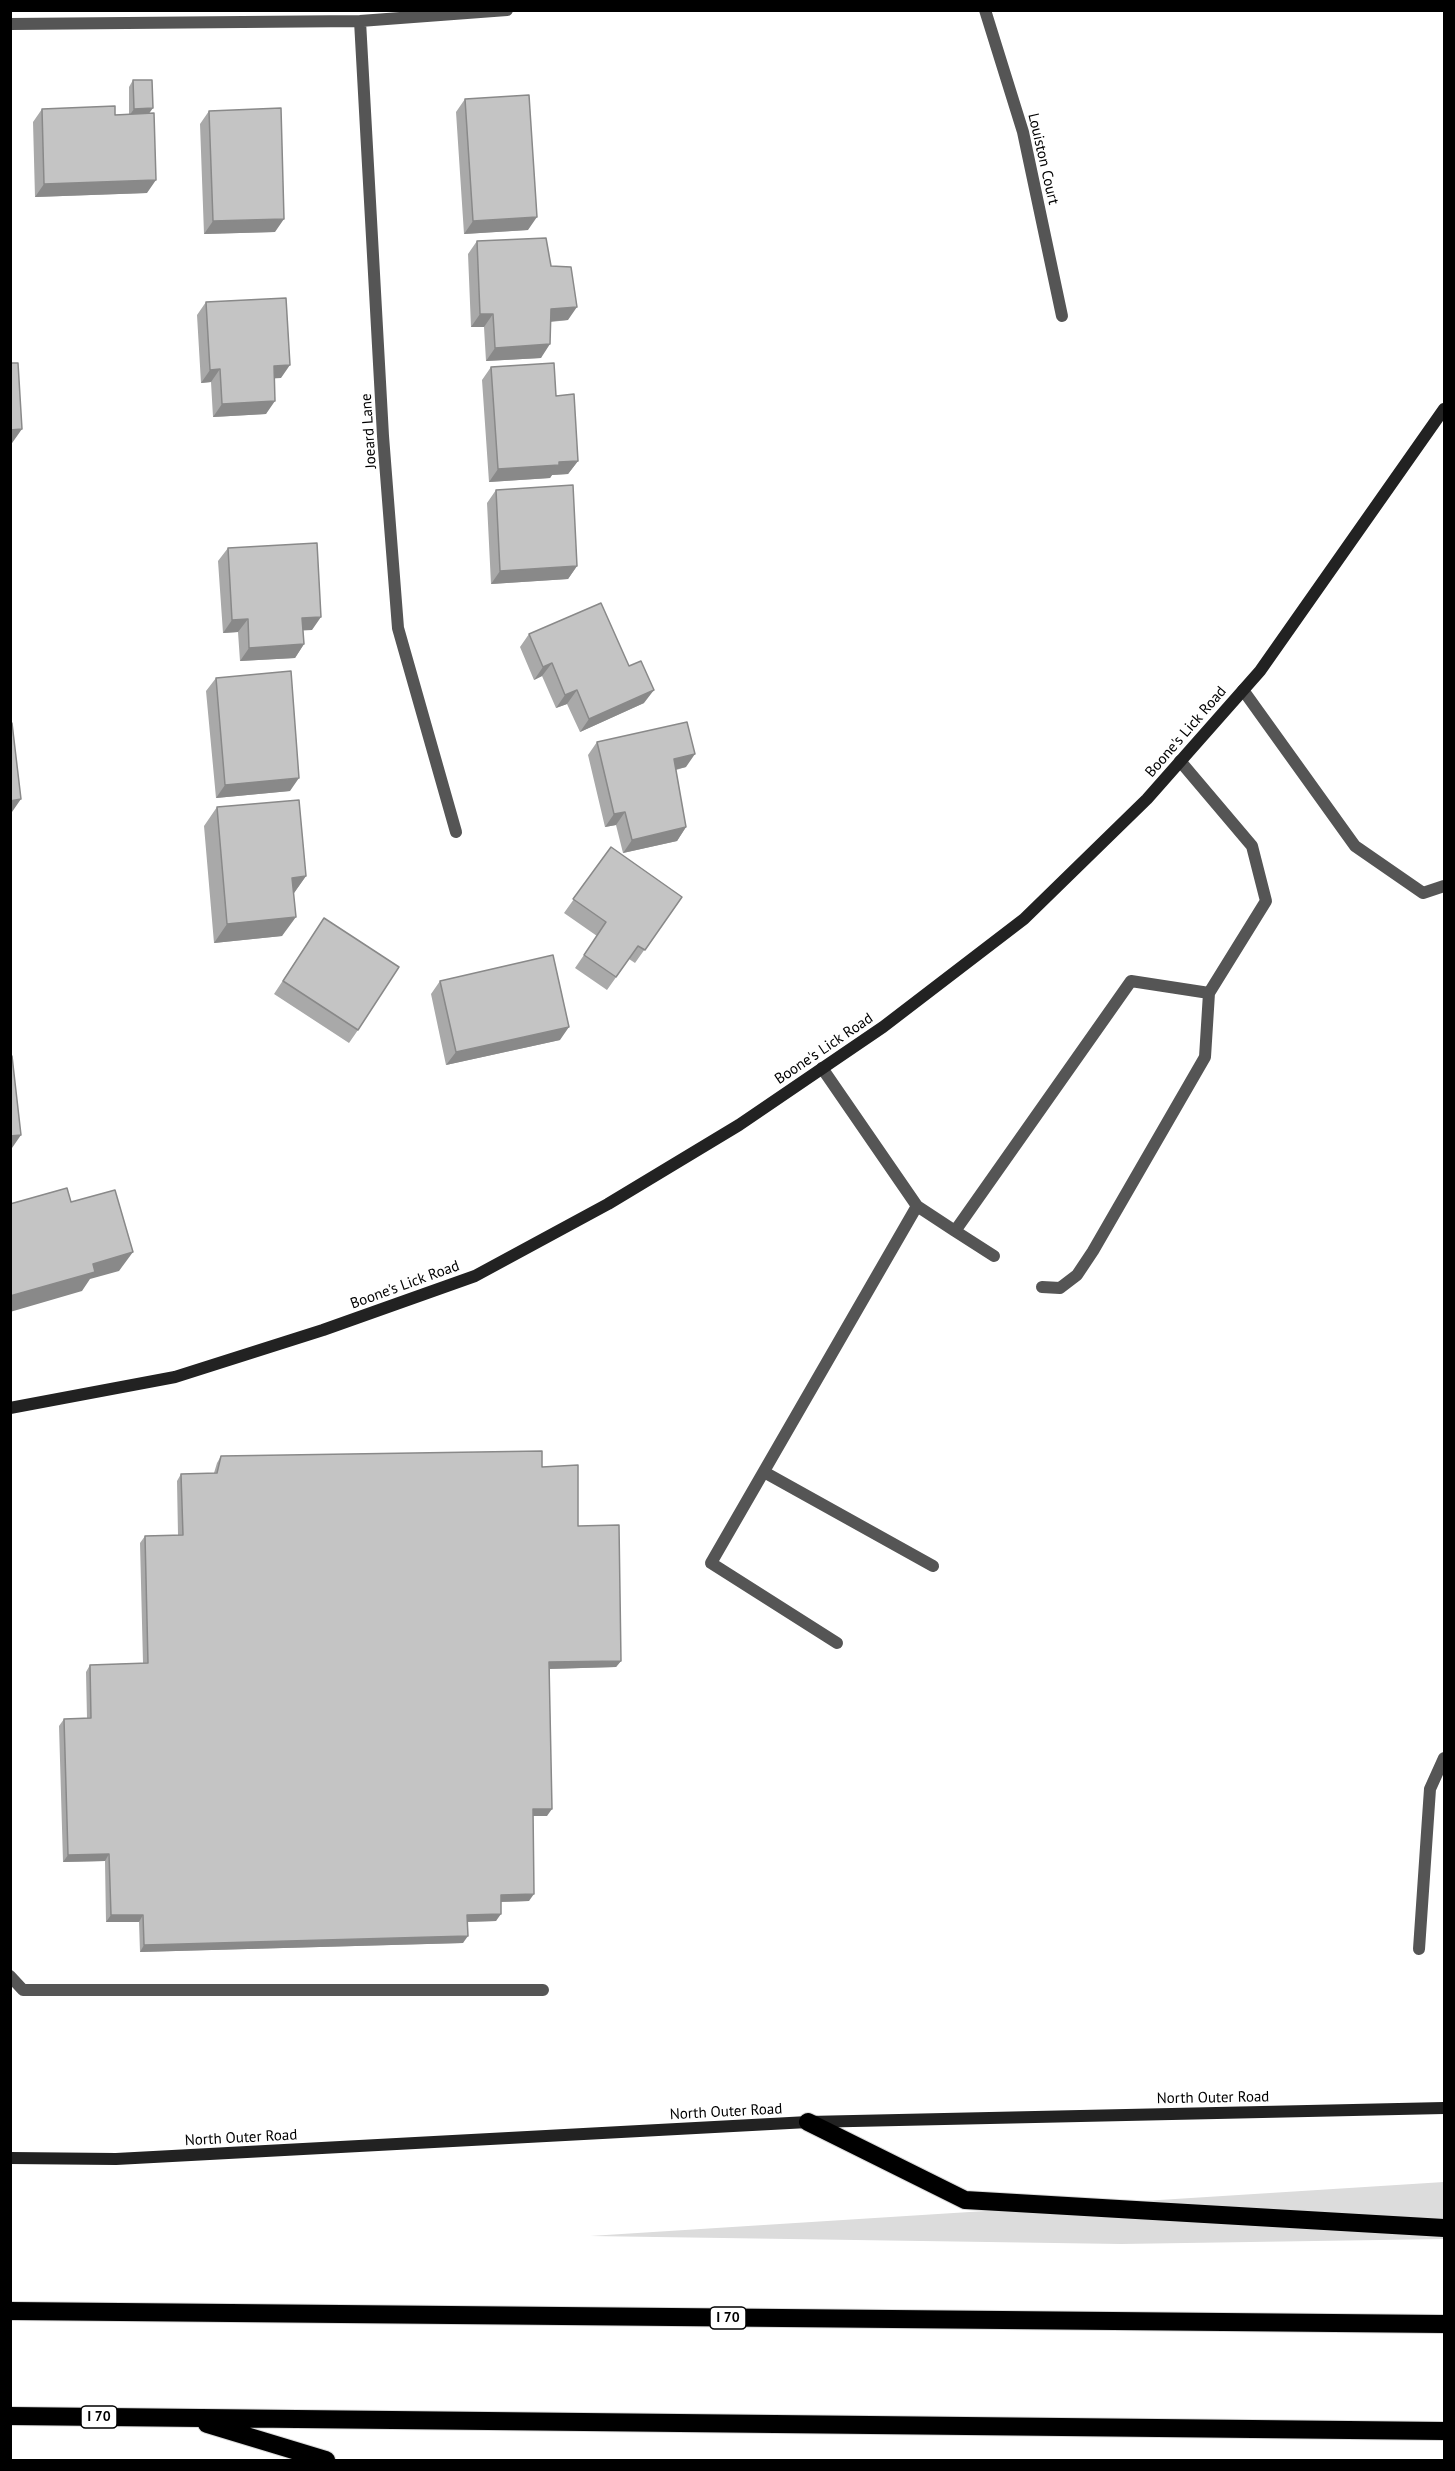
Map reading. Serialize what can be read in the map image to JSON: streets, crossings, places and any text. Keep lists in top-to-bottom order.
{
  "streets": {
    "highway": ["I 70"],
    "street": [
      "Louiston Court",
      "Joeard Lane",
      "Boone's Lick Road",
      "North Outer Road"
    ]
  }
}
